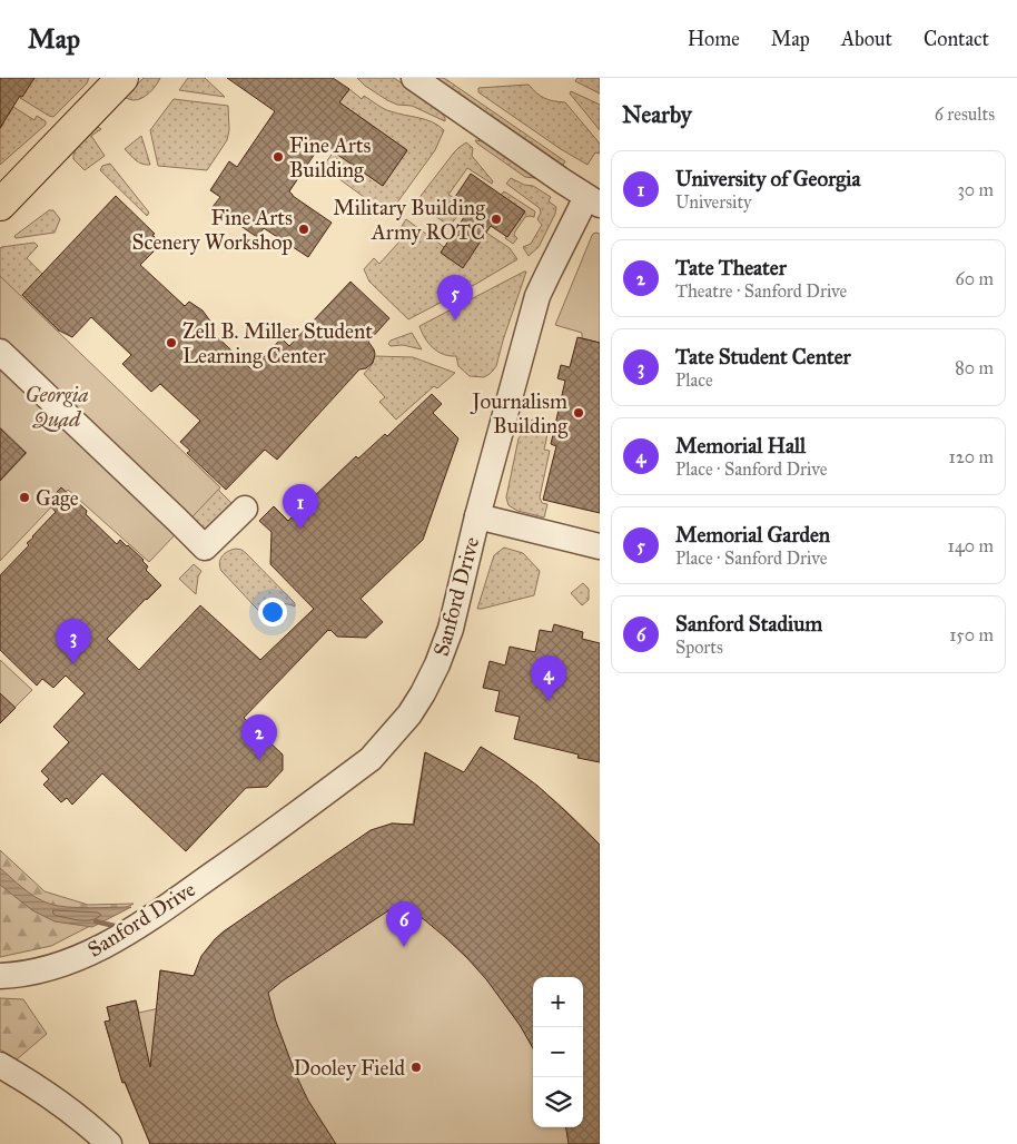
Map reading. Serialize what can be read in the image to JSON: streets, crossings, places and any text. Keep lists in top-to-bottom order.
{
  "streets": {
    "street": ["Sanford Drive"]
  },
  "parks": ["Georgia Quad"],
  "places": [
    "Fine Arts Building",
    "Military Building Army ROTC",
    "Fine Arts Scenery Workshop",
    "Zell B. Miller Student Learning Center",
    "Journalism Building",
    "Gage",
    "Dooley Field"
  ],
  "page": {
    "header": "Map",
    "nav": [
      "Home",
      "Map",
      "About",
      "Contact"
    ],
    "heading": ["Nearby", "6 results"],
    "list": [
      {
        "mark": "1",
        "name": "University of Georgia",
        "note": "University",
        "value": "30 m"
      },
      {
        "mark": "2",
        "name": "Tate Theater",
        "note": "Theatre · Sanford Drive",
        "value": "60 m"
      },
      {
        "mark": "3",
        "name": "Tate Student Center",
        "note": "Place",
        "value": "80 m"
      },
      {
        "mark": "4",
        "name": "Memorial Hall",
        "note": "Place · Sanford Drive",
        "value": "120 m"
      },
      {
        "mark": "5",
        "name": "Memorial Garden",
        "note": "Place · Sanford Drive",
        "value": "140 m"
      },
      {
        "mark": "6",
        "name": "Sanford Stadium",
        "note": "Sports",
        "value": "150 m"
      }
    ],
    "pins": [
      "5",
      "1",
      "3",
      "4",
      "2",
      "6"
    ],
    "map_buttons": ["+", "−"]
  }
}
